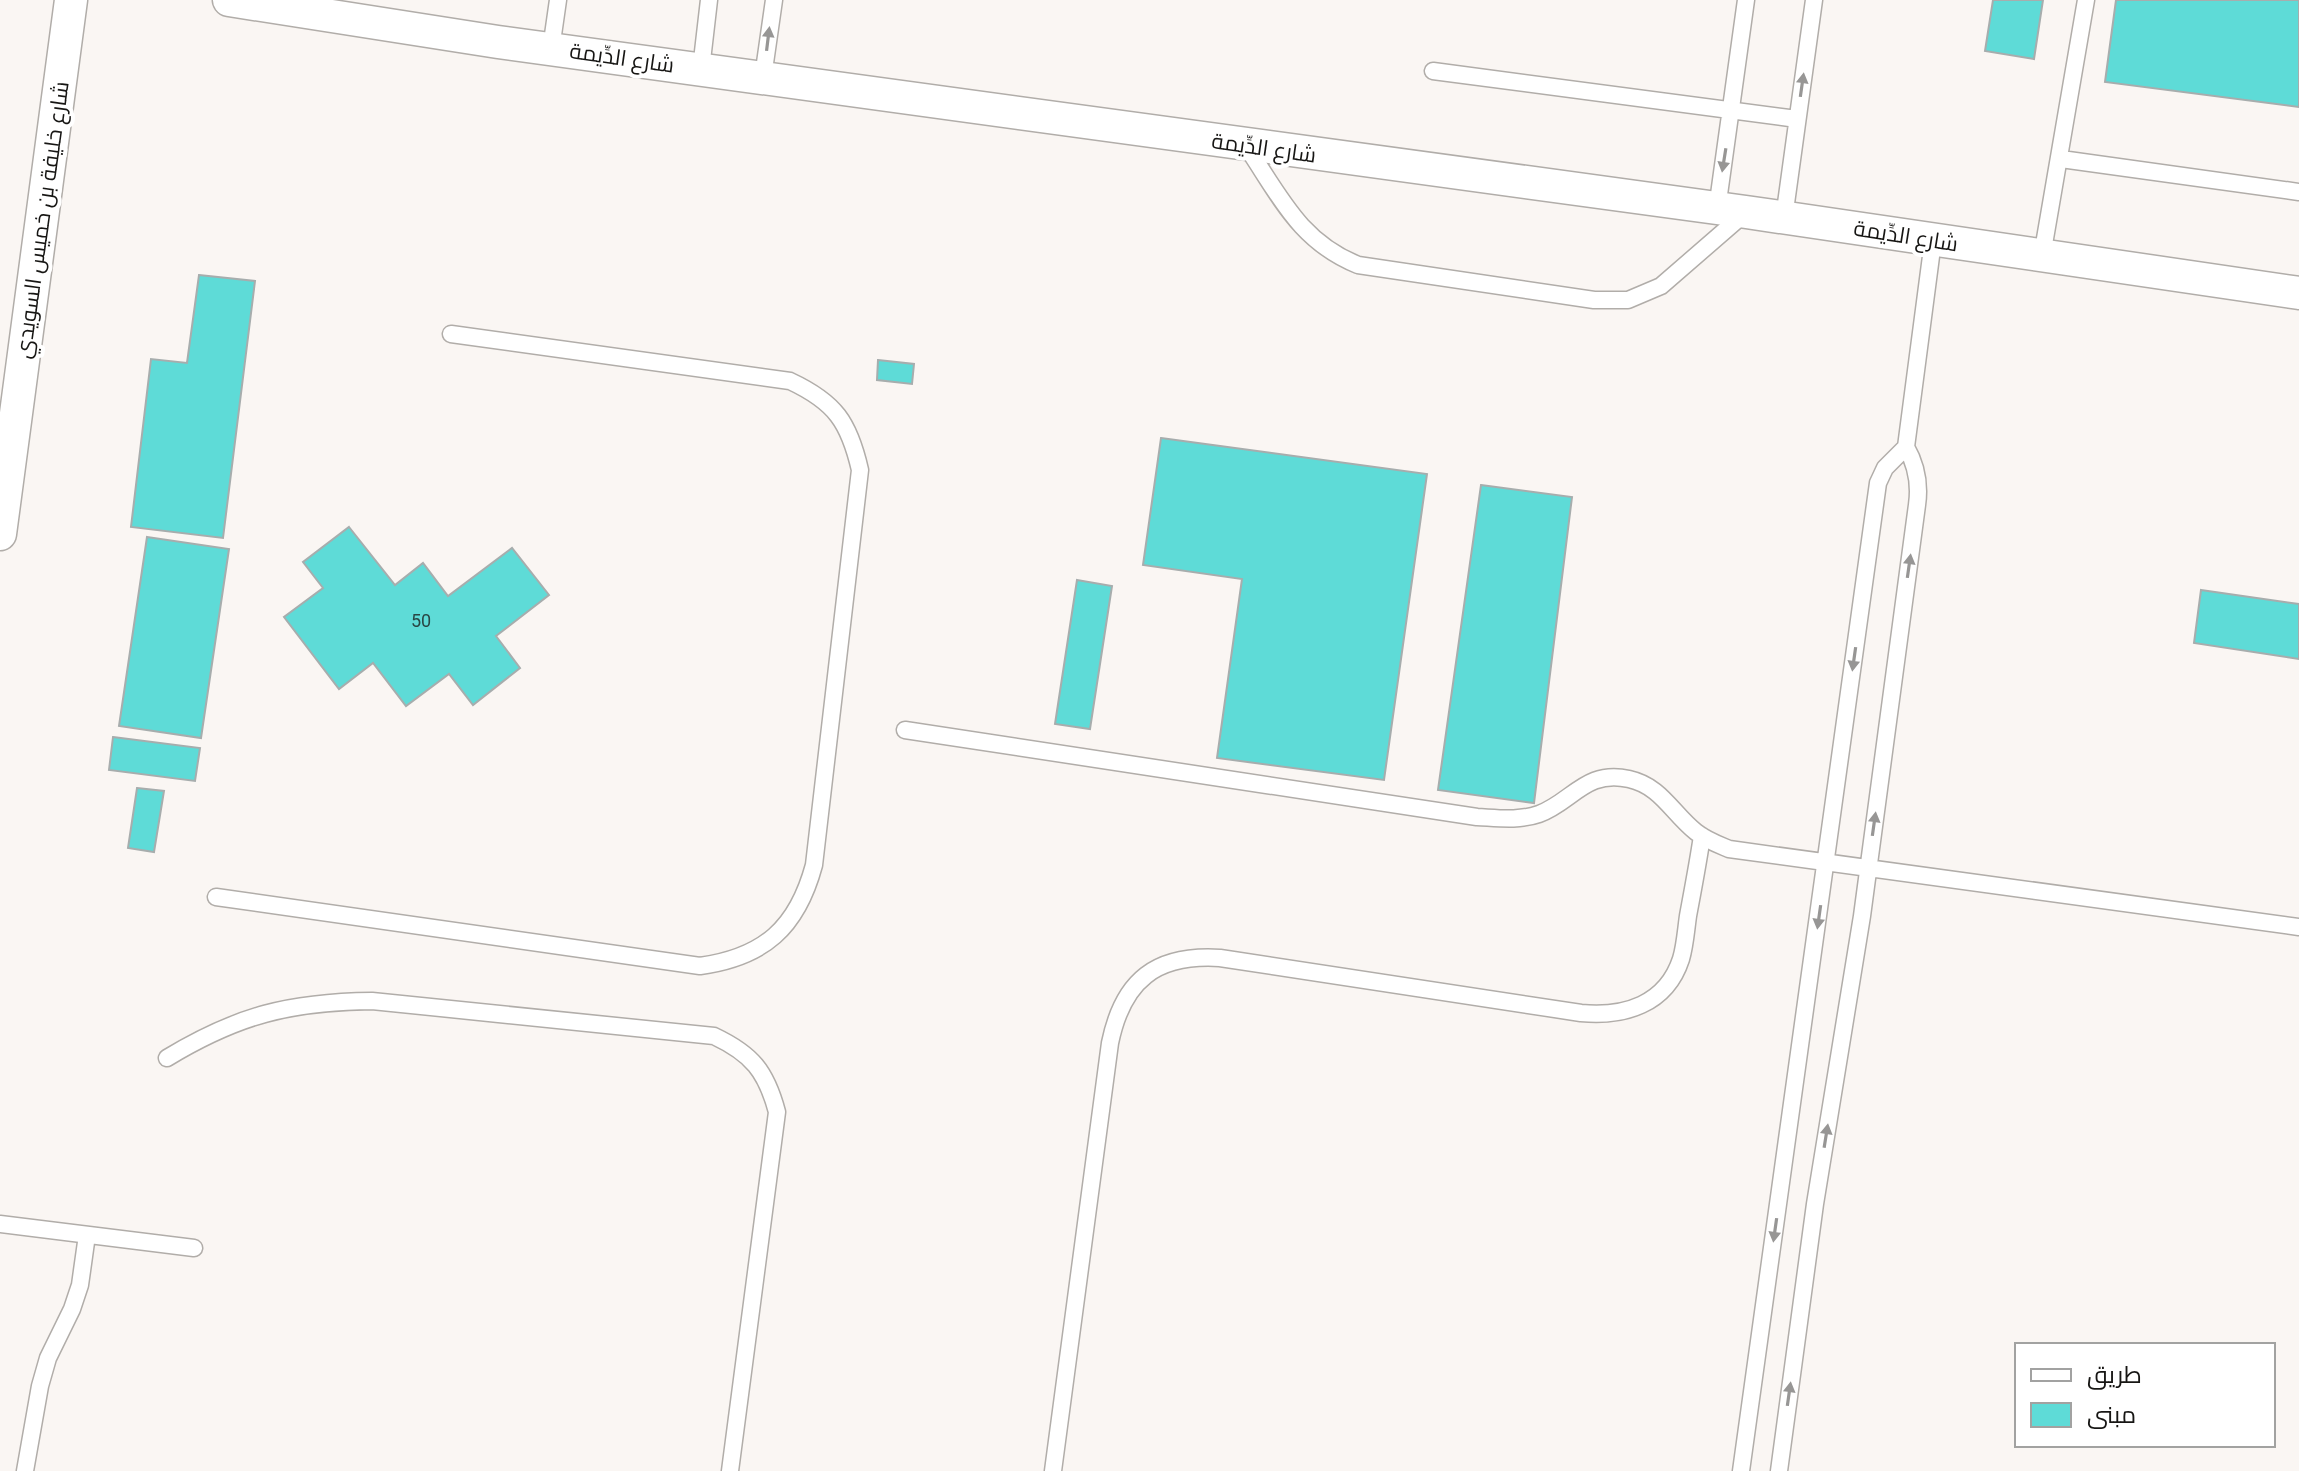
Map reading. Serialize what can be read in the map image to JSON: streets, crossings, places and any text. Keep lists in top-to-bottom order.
{
  "streets": {
    "street": ["شارع الدِّيمة", "شارع خليفة بن خميس السويدي"]
  },
  "house_numbers": ["50"],
  "legend": ["طريق", "مبنى"]
}
